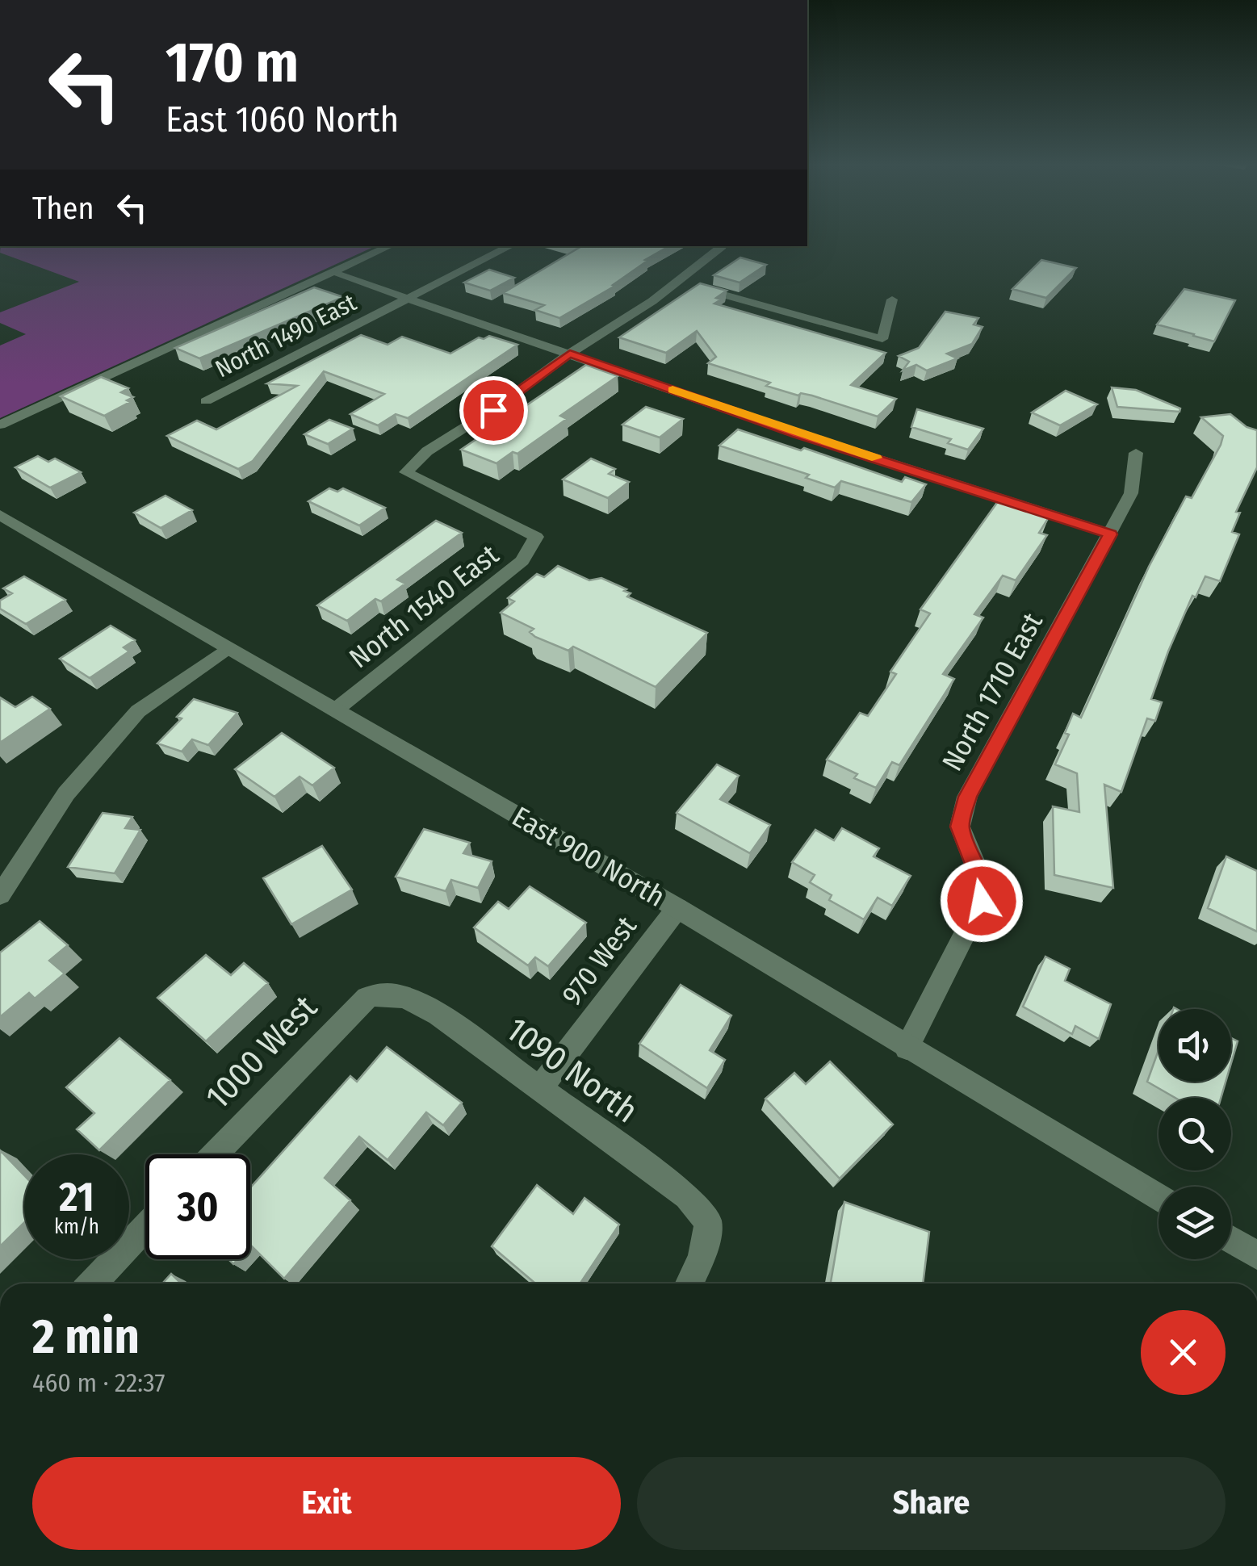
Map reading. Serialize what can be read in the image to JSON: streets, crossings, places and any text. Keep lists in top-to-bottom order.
{
  "streets": {
    "street": [
      "North 1490 East",
      "North 1540 East",
      "North 1710 East",
      "East 900 North",
      "970 West",
      "1000 West",
      "1090 North"
    ]
  },
  "crossings": [
    ["North 1540 East", "East 900 North"],
    ["North 1710 East", "East 900 North"],
    ["East 900 North", "970 West"],
    ["970 West", "1090 North"],
    ["1000 West", "1090 North"]
  ],
  "page": {
    "turn": ["170 m", "East 1060 North"],
    "then": "Then",
    "speed": "21 km/h",
    "limit": "30",
    "heading": ["2 min", "460 m · 22:37"],
    "buttons": ["Exit", "Share"]
  }
}
